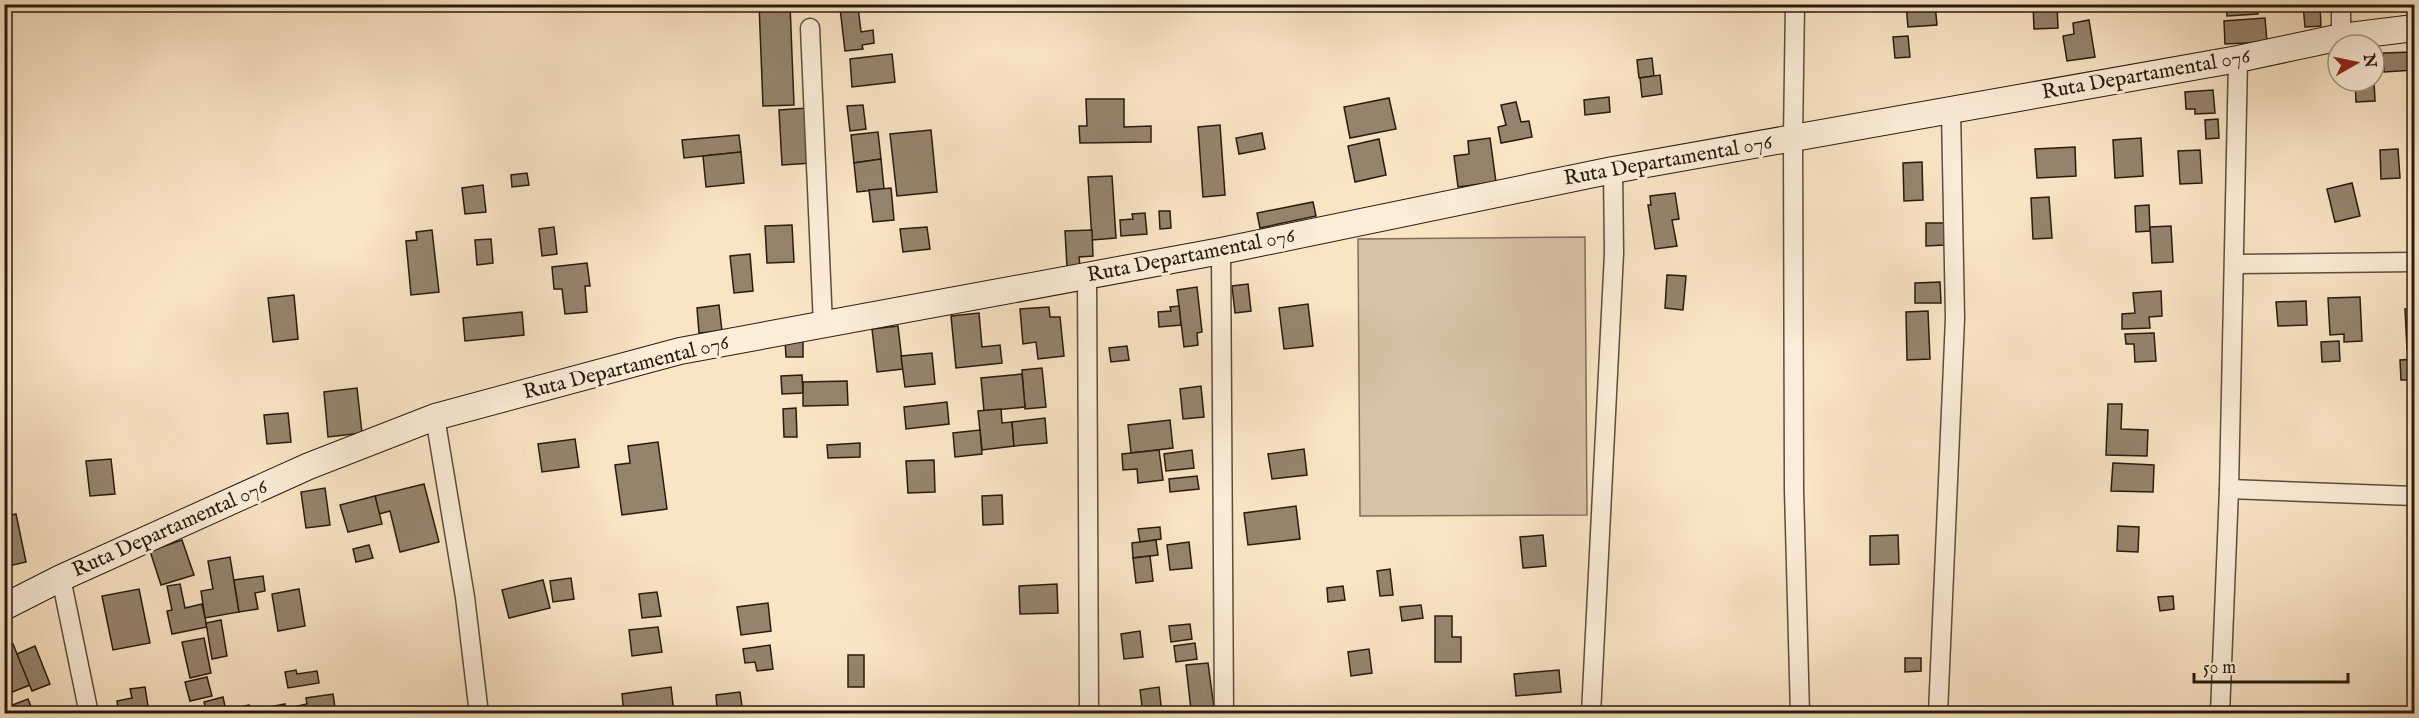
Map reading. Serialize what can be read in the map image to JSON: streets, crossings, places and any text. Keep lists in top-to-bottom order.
{
  "streets": {
    "main road": ["Ruta Departamental 076"]
  },
  "scale_bar": "50 m",
  "north": "right"
}
